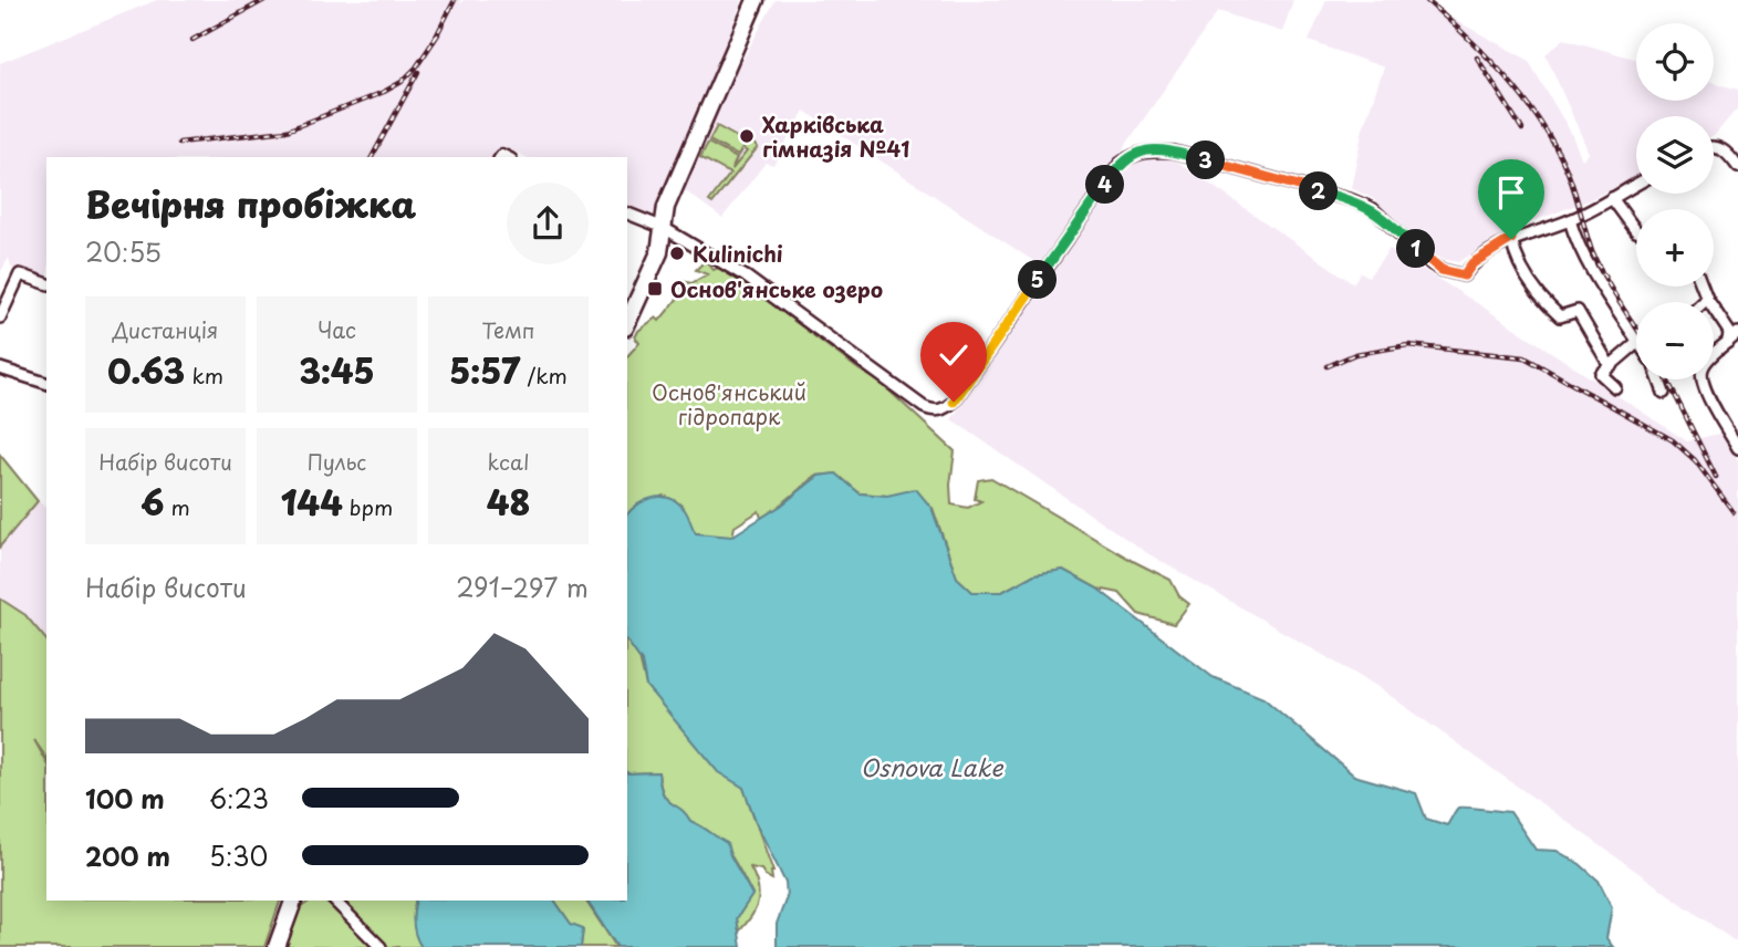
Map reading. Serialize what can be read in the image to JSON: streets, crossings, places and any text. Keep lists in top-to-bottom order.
{
  "water": ["Osnova Lake"],
  "parks": ["Основ'янський гідропарк"],
  "places": {
    "other": ["Харківська гімназія №41", "Kulinichi"],
    "transit": ["Основ'янське озеро"]
  },
  "page": {
    "map_buttons": ["+", "−"],
    "pins": [
      "3",
      "4",
      "2",
      "1",
      "5"
    ],
    "heading": ["Вечірня пробіжка", "20:55"],
    "stats": [
      ["Дистанція", "0.63 km"],
      ["Час", "3:45"],
      ["Темп", "5:57 /km"],
      ["Набір висоти", "6 m"],
      ["Пульс", "144 bpm"],
      ["kcal", "48"]
    ],
    "chart": ["Набір висоти", "291–297 m"],
    "list": [
      {
        "name": "100 m",
        "note": "6:23"
      },
      {
        "name": "200 m",
        "note": "5:30"
      }
    ]
  }
}
